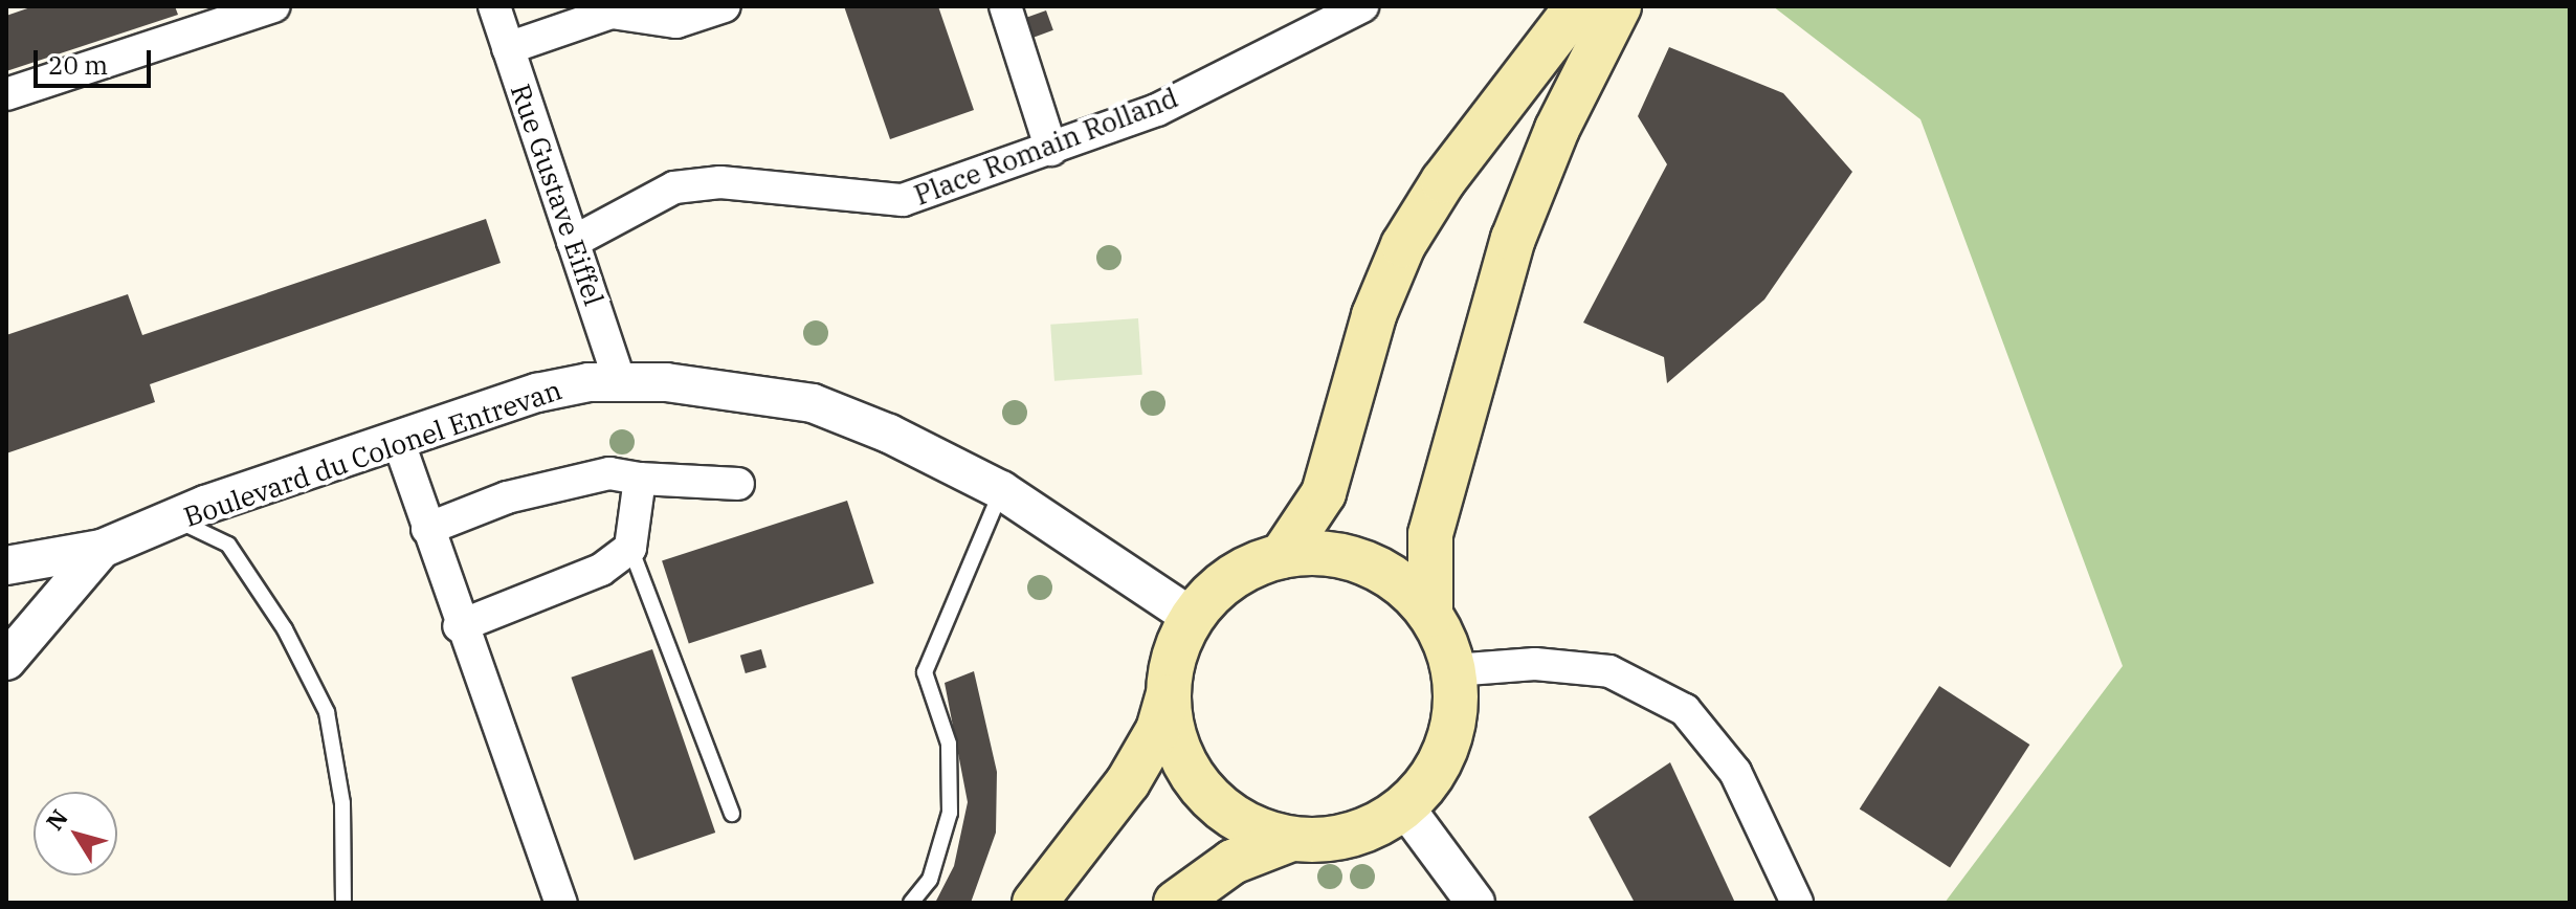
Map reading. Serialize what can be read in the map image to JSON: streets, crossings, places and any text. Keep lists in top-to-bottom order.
{
  "streets": {
    "street": ["Place Romain Rolland", "Rue Gustave Eiffel", "Boulevard du Colonel Entrevan"]
  },
  "crossings": [
    ["Place Romain Rolland", "Rue Gustave Eiffel"],
    ["Rue Gustave Eiffel", "Boulevard du Colonel Entrevan"]
  ],
  "scale_bar": "20 m",
  "north": "top left"
}
